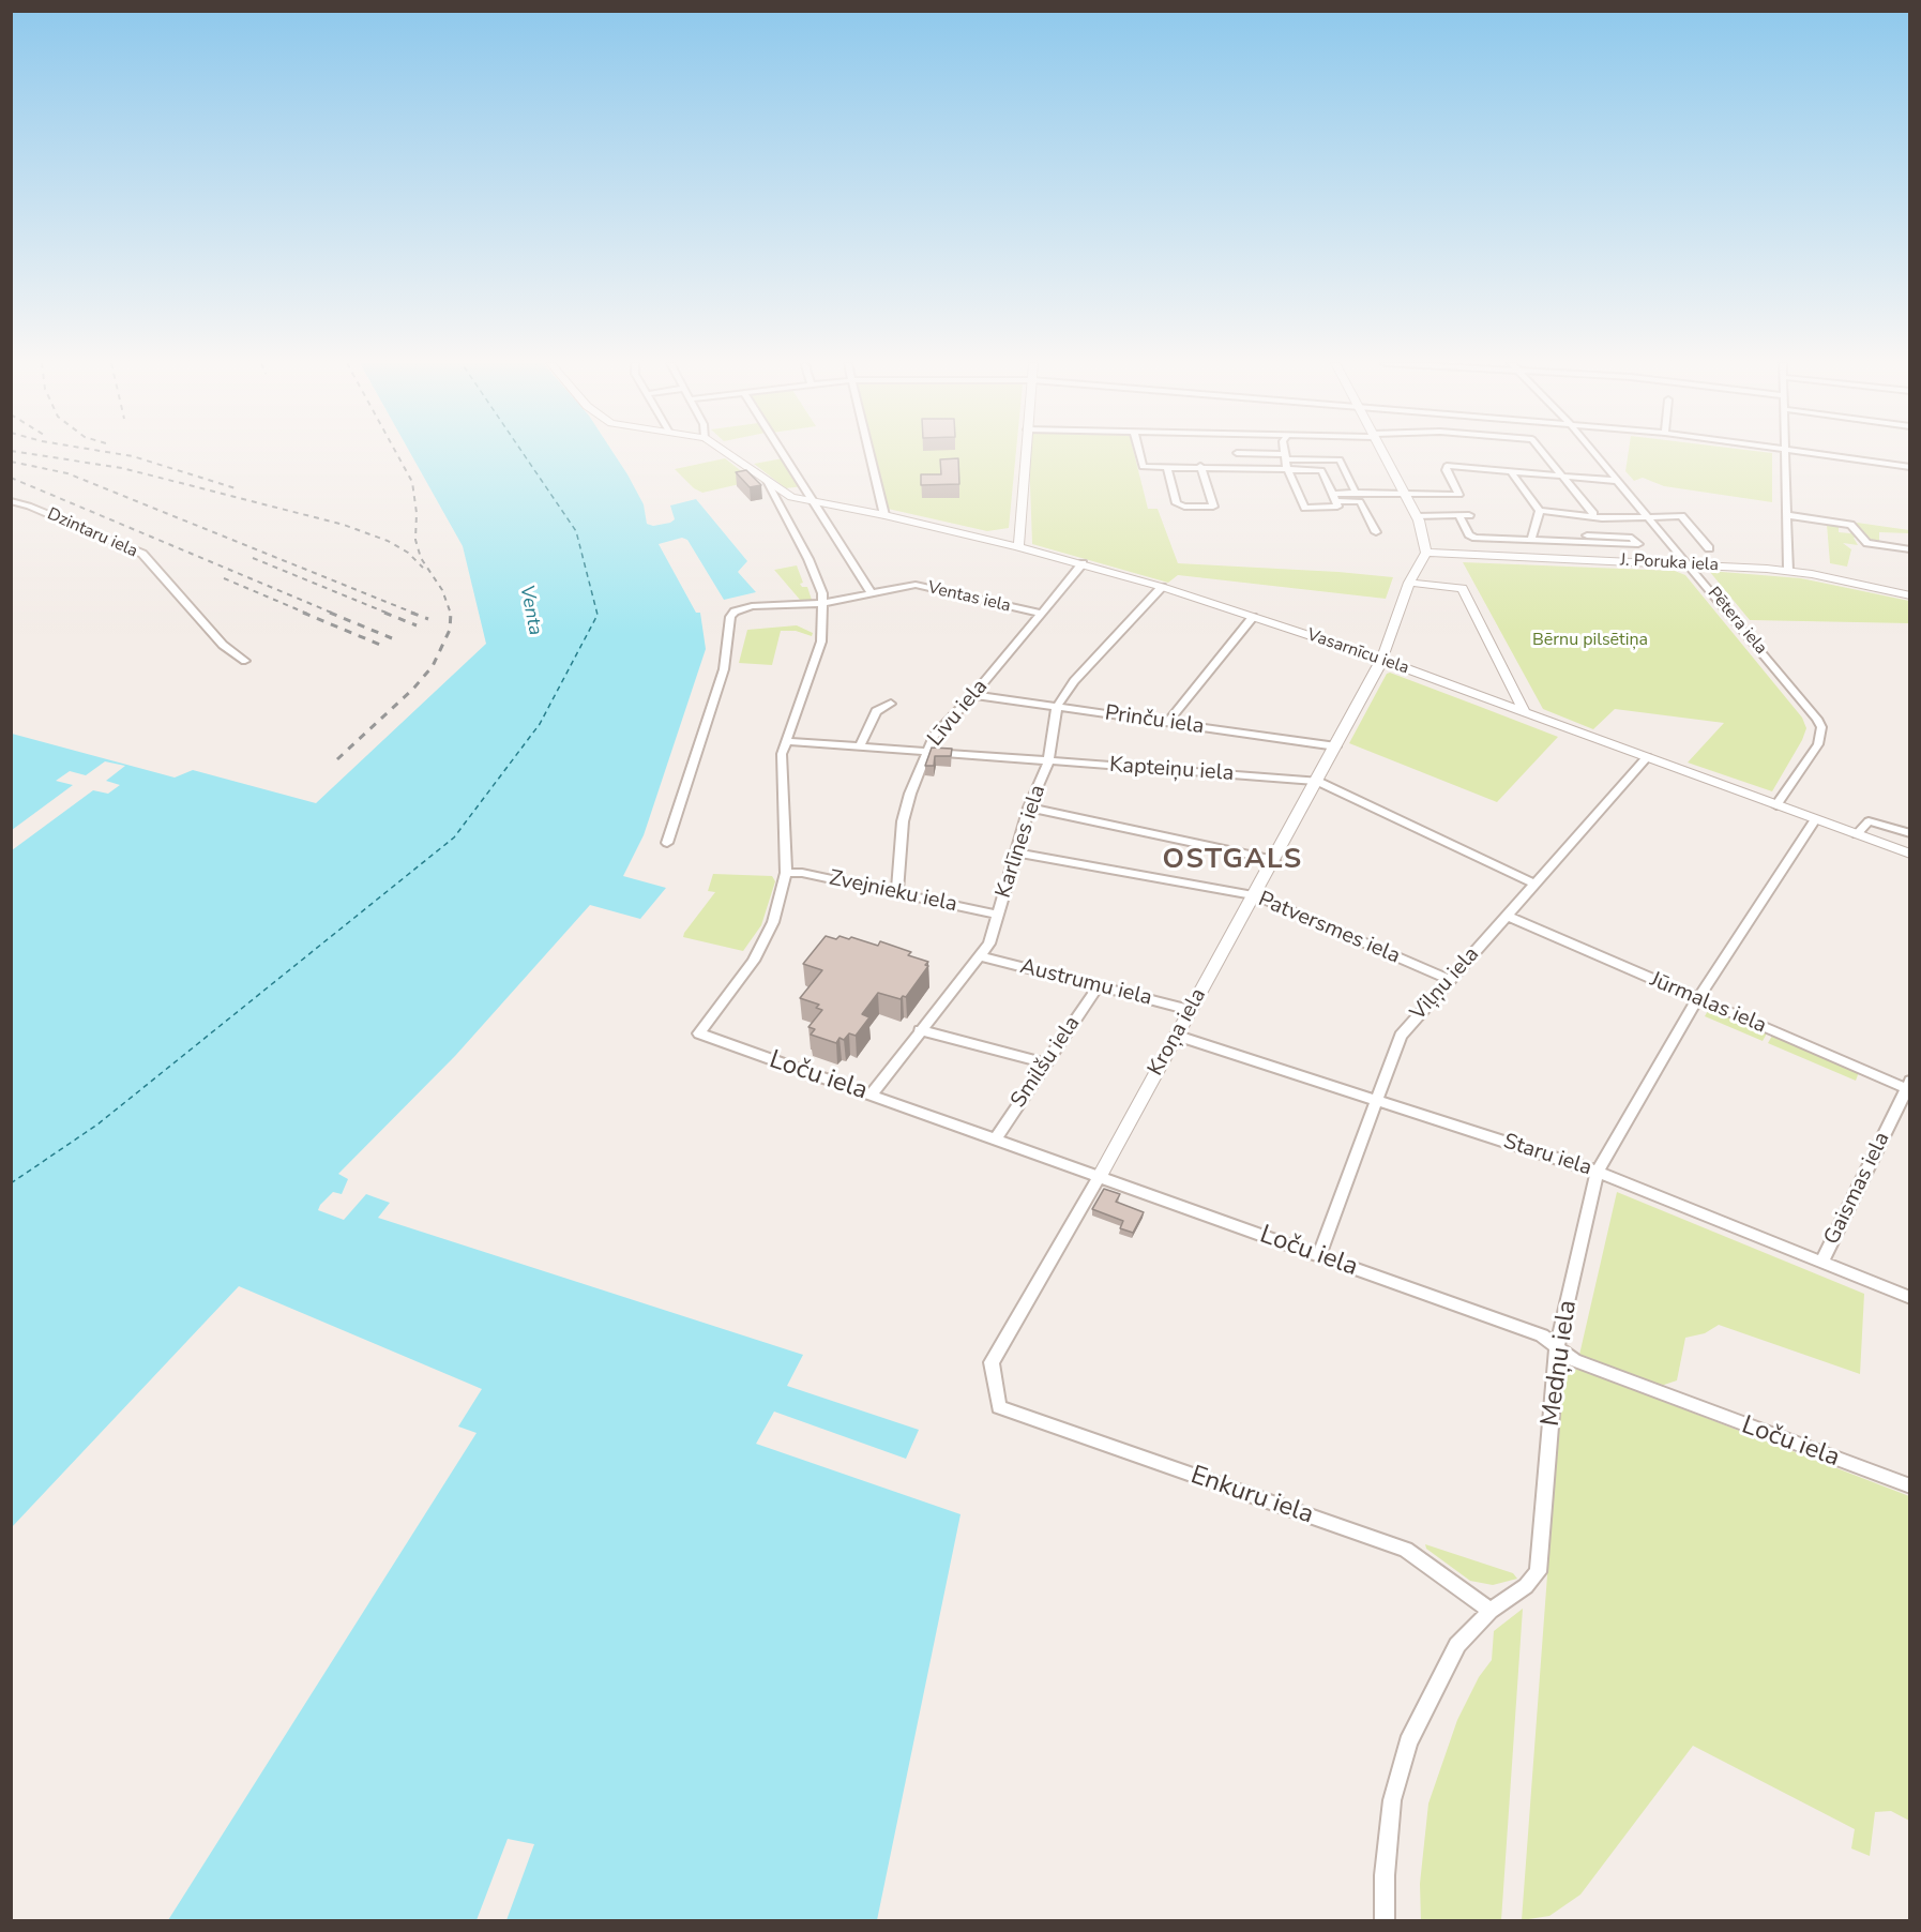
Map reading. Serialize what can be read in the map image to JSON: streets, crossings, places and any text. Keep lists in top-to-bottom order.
{
  "streets": {
    "street": [
      "Dzintaru iela",
      "J. Poruka iela",
      "Ventas iela",
      "Pētera iela",
      "Vasarnīcu iela",
      "Līvu iela",
      "Prinču iela",
      "Kapteiņu iela",
      "Karlīnes iela",
      "Zvejnieku iela",
      "Patversmes iela",
      "Austrumu iela",
      "Viļņu iela",
      "Jūrmalas iela",
      "Kroņa iela",
      "Smilšu iela",
      "Loču iela",
      "Staru iela",
      "Gaismas iela",
      "Medņu iela",
      "Enkuru iela"
    ]
  },
  "crossings": [
    ["J. Poruka iela", "Pētera iela"],
    ["J. Poruka iela", "Kroņa iela"],
    ["Ventas iela", "Līvu iela"],
    ["Pētera iela", "Vasarnīcu iela"],
    ["Vasarnīcu iela", "Līvu iela"],
    ["Vasarnīcu iela", "Karlīnes iela"],
    ["Vasarnīcu iela", "Viļņu iela"],
    ["Vasarnīcu iela", "Kroņa iela"],
    ["Vasarnīcu iela", "Medņu iela"],
    ["Līvu iela", "Prinču iela"],
    ["Līvu iela", "Kapteiņu iela"],
    ["Līvu iela", "Zvejnieku iela"],
    ["Prinču iela", "Karlīnes iela"],
    ["Prinču iela", "Kroņa iela"],
    ["Kapteiņu iela", "Karlīnes iela"],
    ["Kapteiņu iela", "Viļņu iela"],
    ["Kapteiņu iela", "Kroņa iela"],
    ["Karlīnes iela", "Zvejnieku iela"],
    ["Karlīnes iela", "Patversmes iela"],
    ["Karlīnes iela", "Austrumu iela"],
    ["Karlīnes iela", "Loču iela"],
    ["Zvejnieku iela", "Loču iela"],
    ["Patversmes iela", "Viļņu iela"],
    ["Patversmes iela", "Kroņa iela"],
    ["Austrumu iela", "Kroņa iela"],
    ["Austrumu iela", "Smilšu iela"],
    ["Viļņu iela", "Jūrmalas iela"],
    ["Viļņu iela", "Loču iela"],
    ["Viļņu iela", "Staru iela"],
    ["Jūrmalas iela", "Gaismas iela"],
    ["Jūrmalas iela", "Medņu iela"],
    ["Kroņa iela", "Loču iela"],
    ["Kroņa iela", "Staru iela"],
    ["Kroņa iela", "Enkuru iela"],
    ["Smilšu iela", "Loču iela"],
    ["Loču iela", "Medņu iela"],
    ["Staru iela", "Gaismas iela"],
    ["Staru iela", "Medņu iela"],
    ["Medņu iela", "Enkuru iela"]
  ],
  "districts": ["OSTGALS"],
  "water": ["Venta"],
  "parks": ["Bērnu pilsētiņa"]
}
